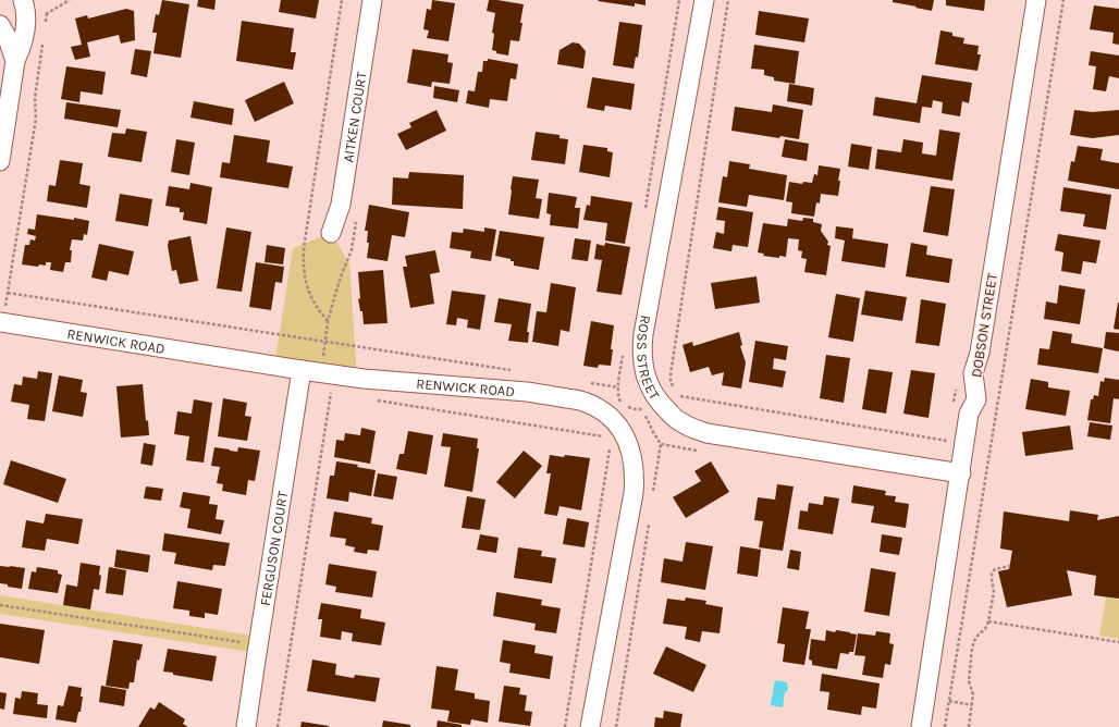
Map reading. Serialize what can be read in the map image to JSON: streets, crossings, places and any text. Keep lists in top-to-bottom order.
{
  "streets": {
    "street": [
      "AITKEN COURT",
      "DOBSON STREET",
      "RENWICK ROAD",
      "ROSS STREET",
      "FERGUSON COURT"
    ]
  },
  "crossings": [
    ["DOBSON STREET", "ROSS STREET"],
    ["RENWICK ROAD", "FERGUSON COURT"]
  ]
}
